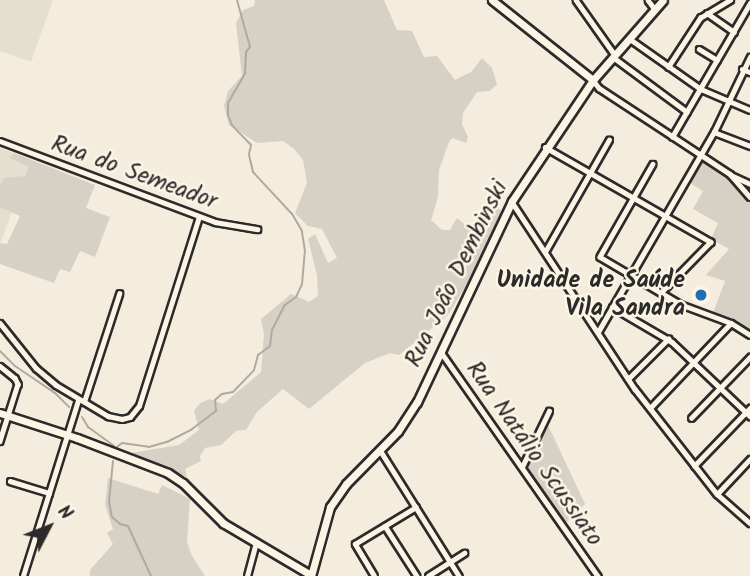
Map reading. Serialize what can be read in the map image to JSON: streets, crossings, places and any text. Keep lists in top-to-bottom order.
{
  "streets": {
    "main road": ["Rua João Dembinski"],
    "street": ["Rua do Semeador", "Rua Natálio Scussiato"]
  },
  "crossings": [
    ["Rua João Dembinski", "Rua Natálio Scussiato"]
  ],
  "places": ["Unidade de Saúde Vila Sandra"],
  "north": "top right"
}
